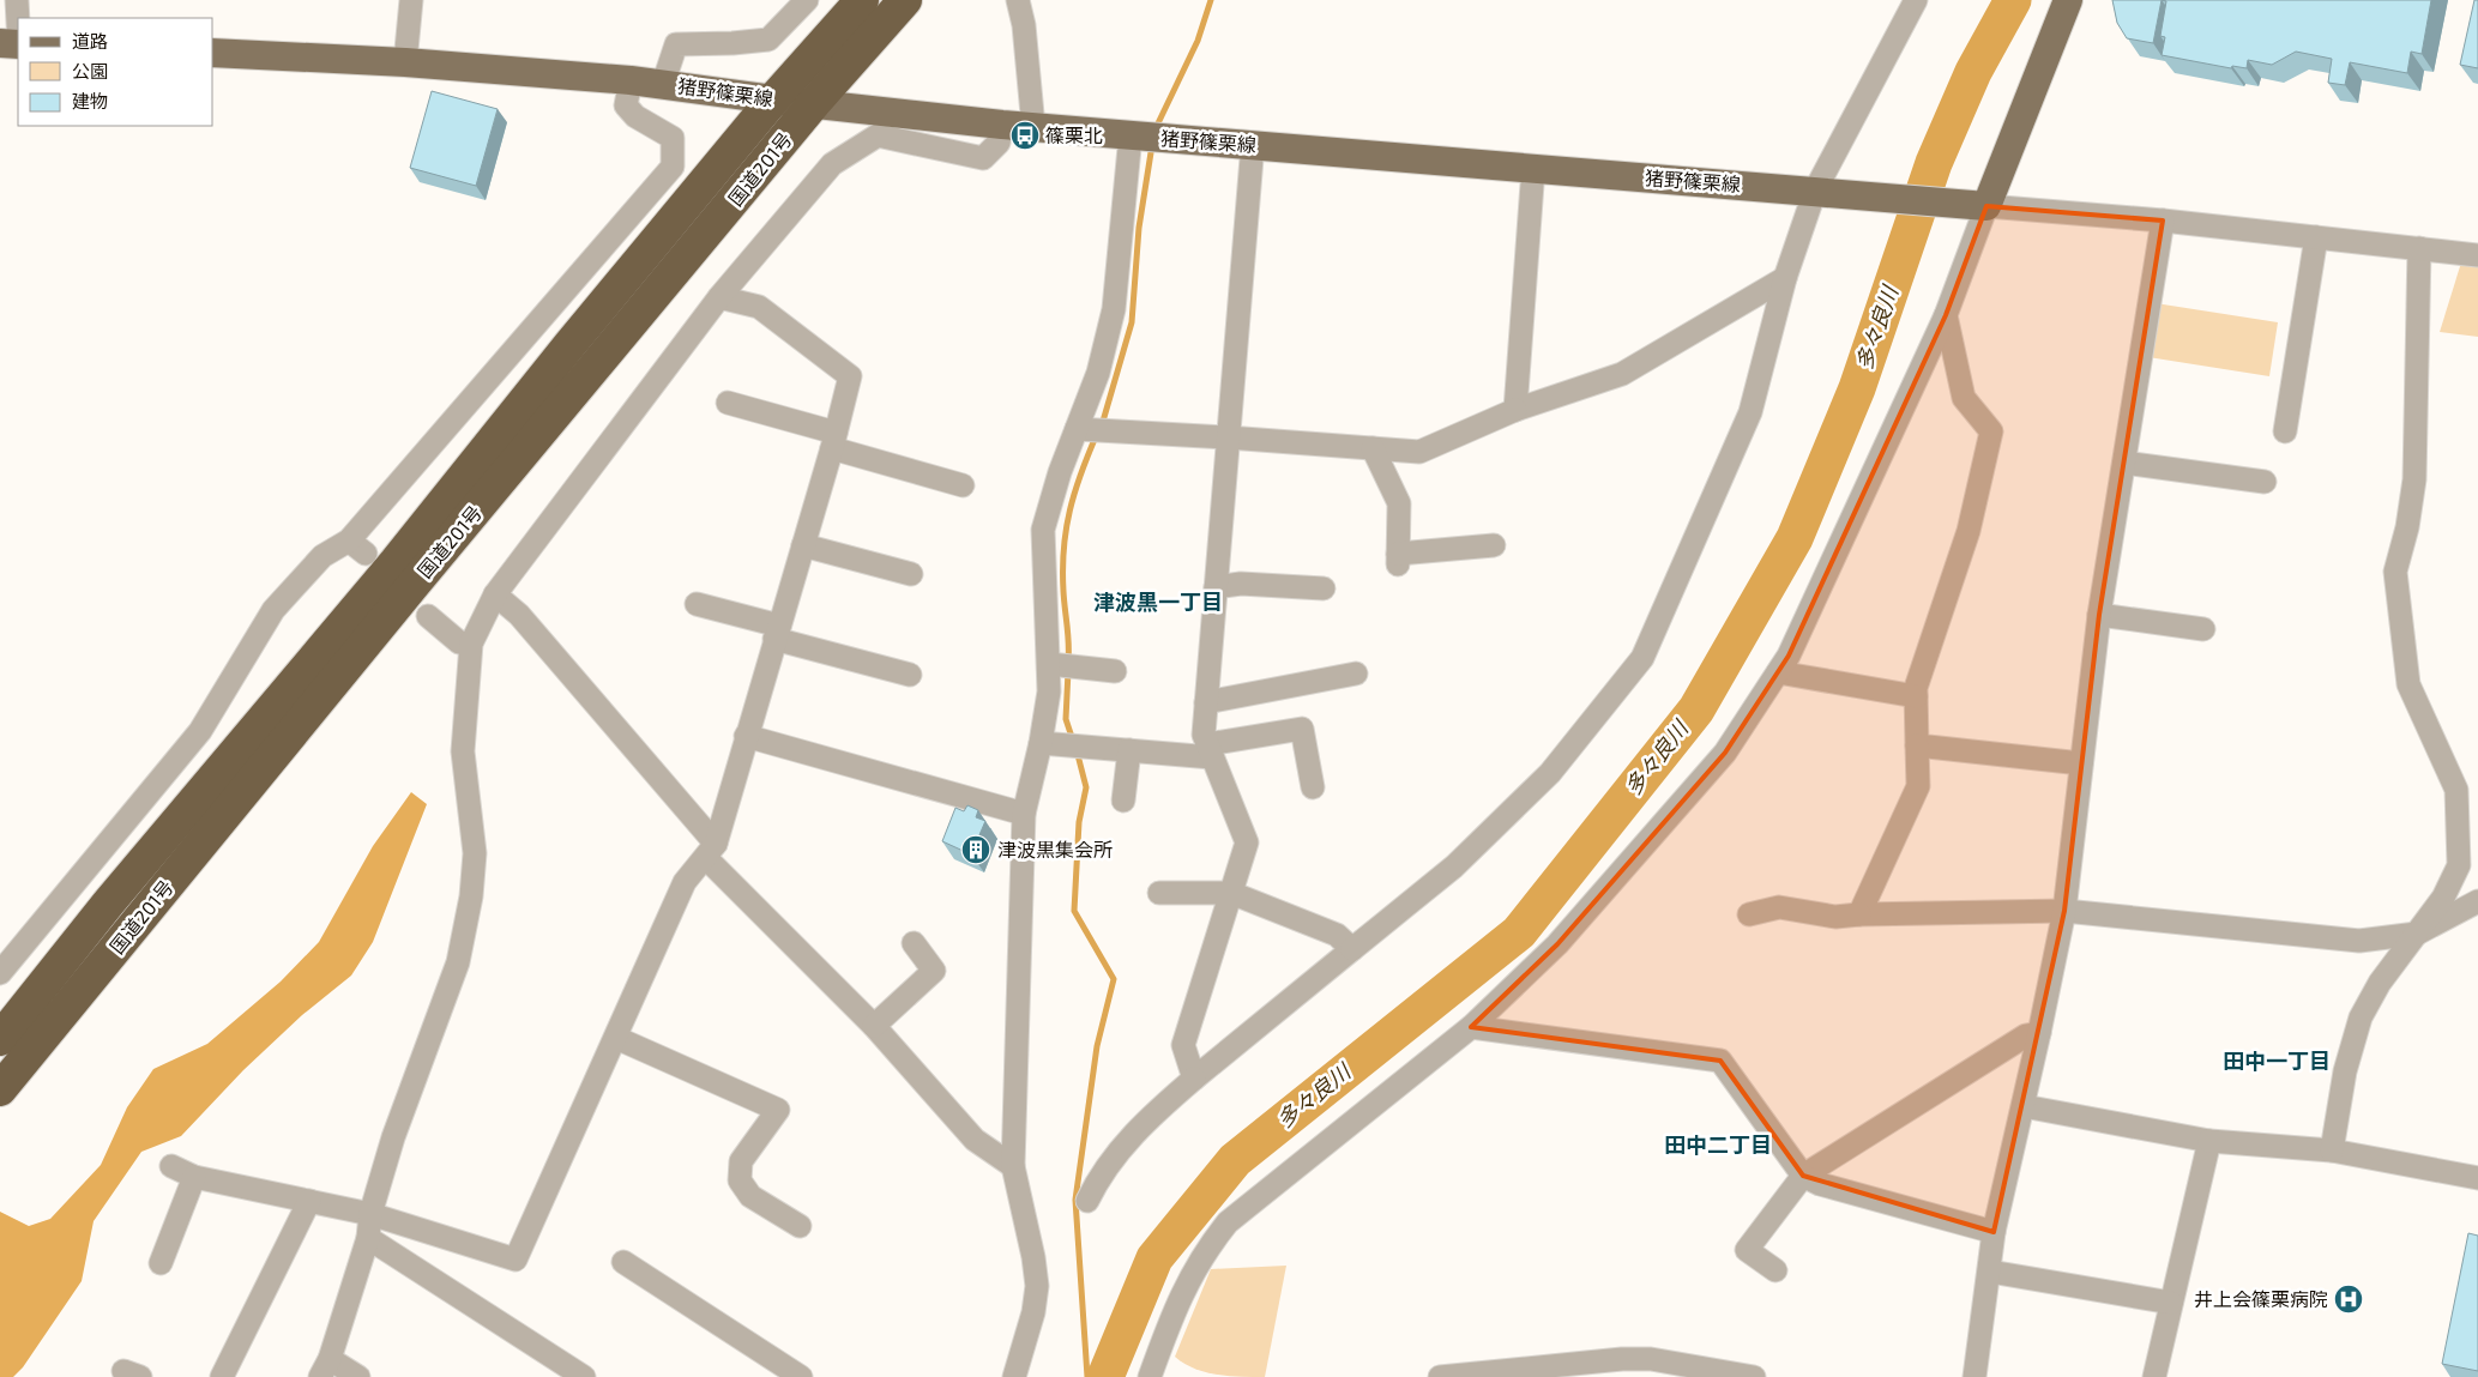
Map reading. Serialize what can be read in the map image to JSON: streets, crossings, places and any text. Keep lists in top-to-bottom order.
{
  "streets": {
    "highway": ["国道201号"],
    "main road": ["猪野篠栗線"]
  },
  "crossings": [
    ["猪野篠栗線", "国道201号"]
  ],
  "districts": ["津波黒一丁目", "田中一丁目", "田中二丁目"],
  "water": ["多々良川"],
  "places": {
    "bus stop": ["篠栗北"],
    "building": ["津波黒集会所"],
    "hospital": ["井上会篠栗病院"]
  },
  "legend": ["道路", "公園", "建物"]
}
